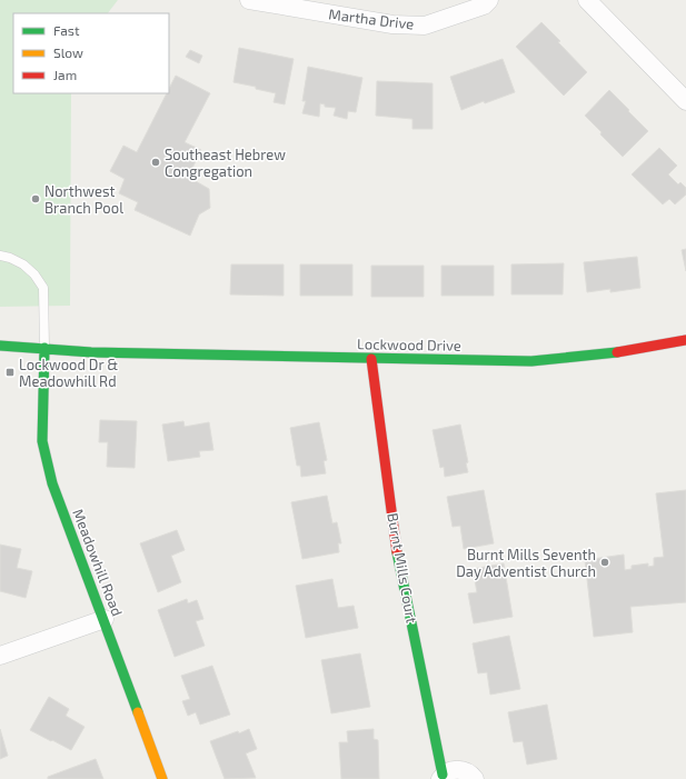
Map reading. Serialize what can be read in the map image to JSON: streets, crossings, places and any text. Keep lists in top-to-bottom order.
{
  "streets": {
    "street": [
      "Martha Drive",
      "Lockwood Drive",
      "Meadowhill Road",
      "Burnt Mills Court"
    ]
  },
  "crossings": [
    ["Lockwood Drive", "Meadowhill Road"],
    ["Lockwood Drive", "Burnt Mills Court"]
  ],
  "places": {
    "other": ["Southeast Hebrew Congregation", "Northwest Branch Pool", "Burnt Mills Seventh Day Adventist Church"],
    "transit": ["Lockwood Dr & Meadowhill Rd"]
  },
  "legend": ["Fast", "Slow", "Jam"]
}
